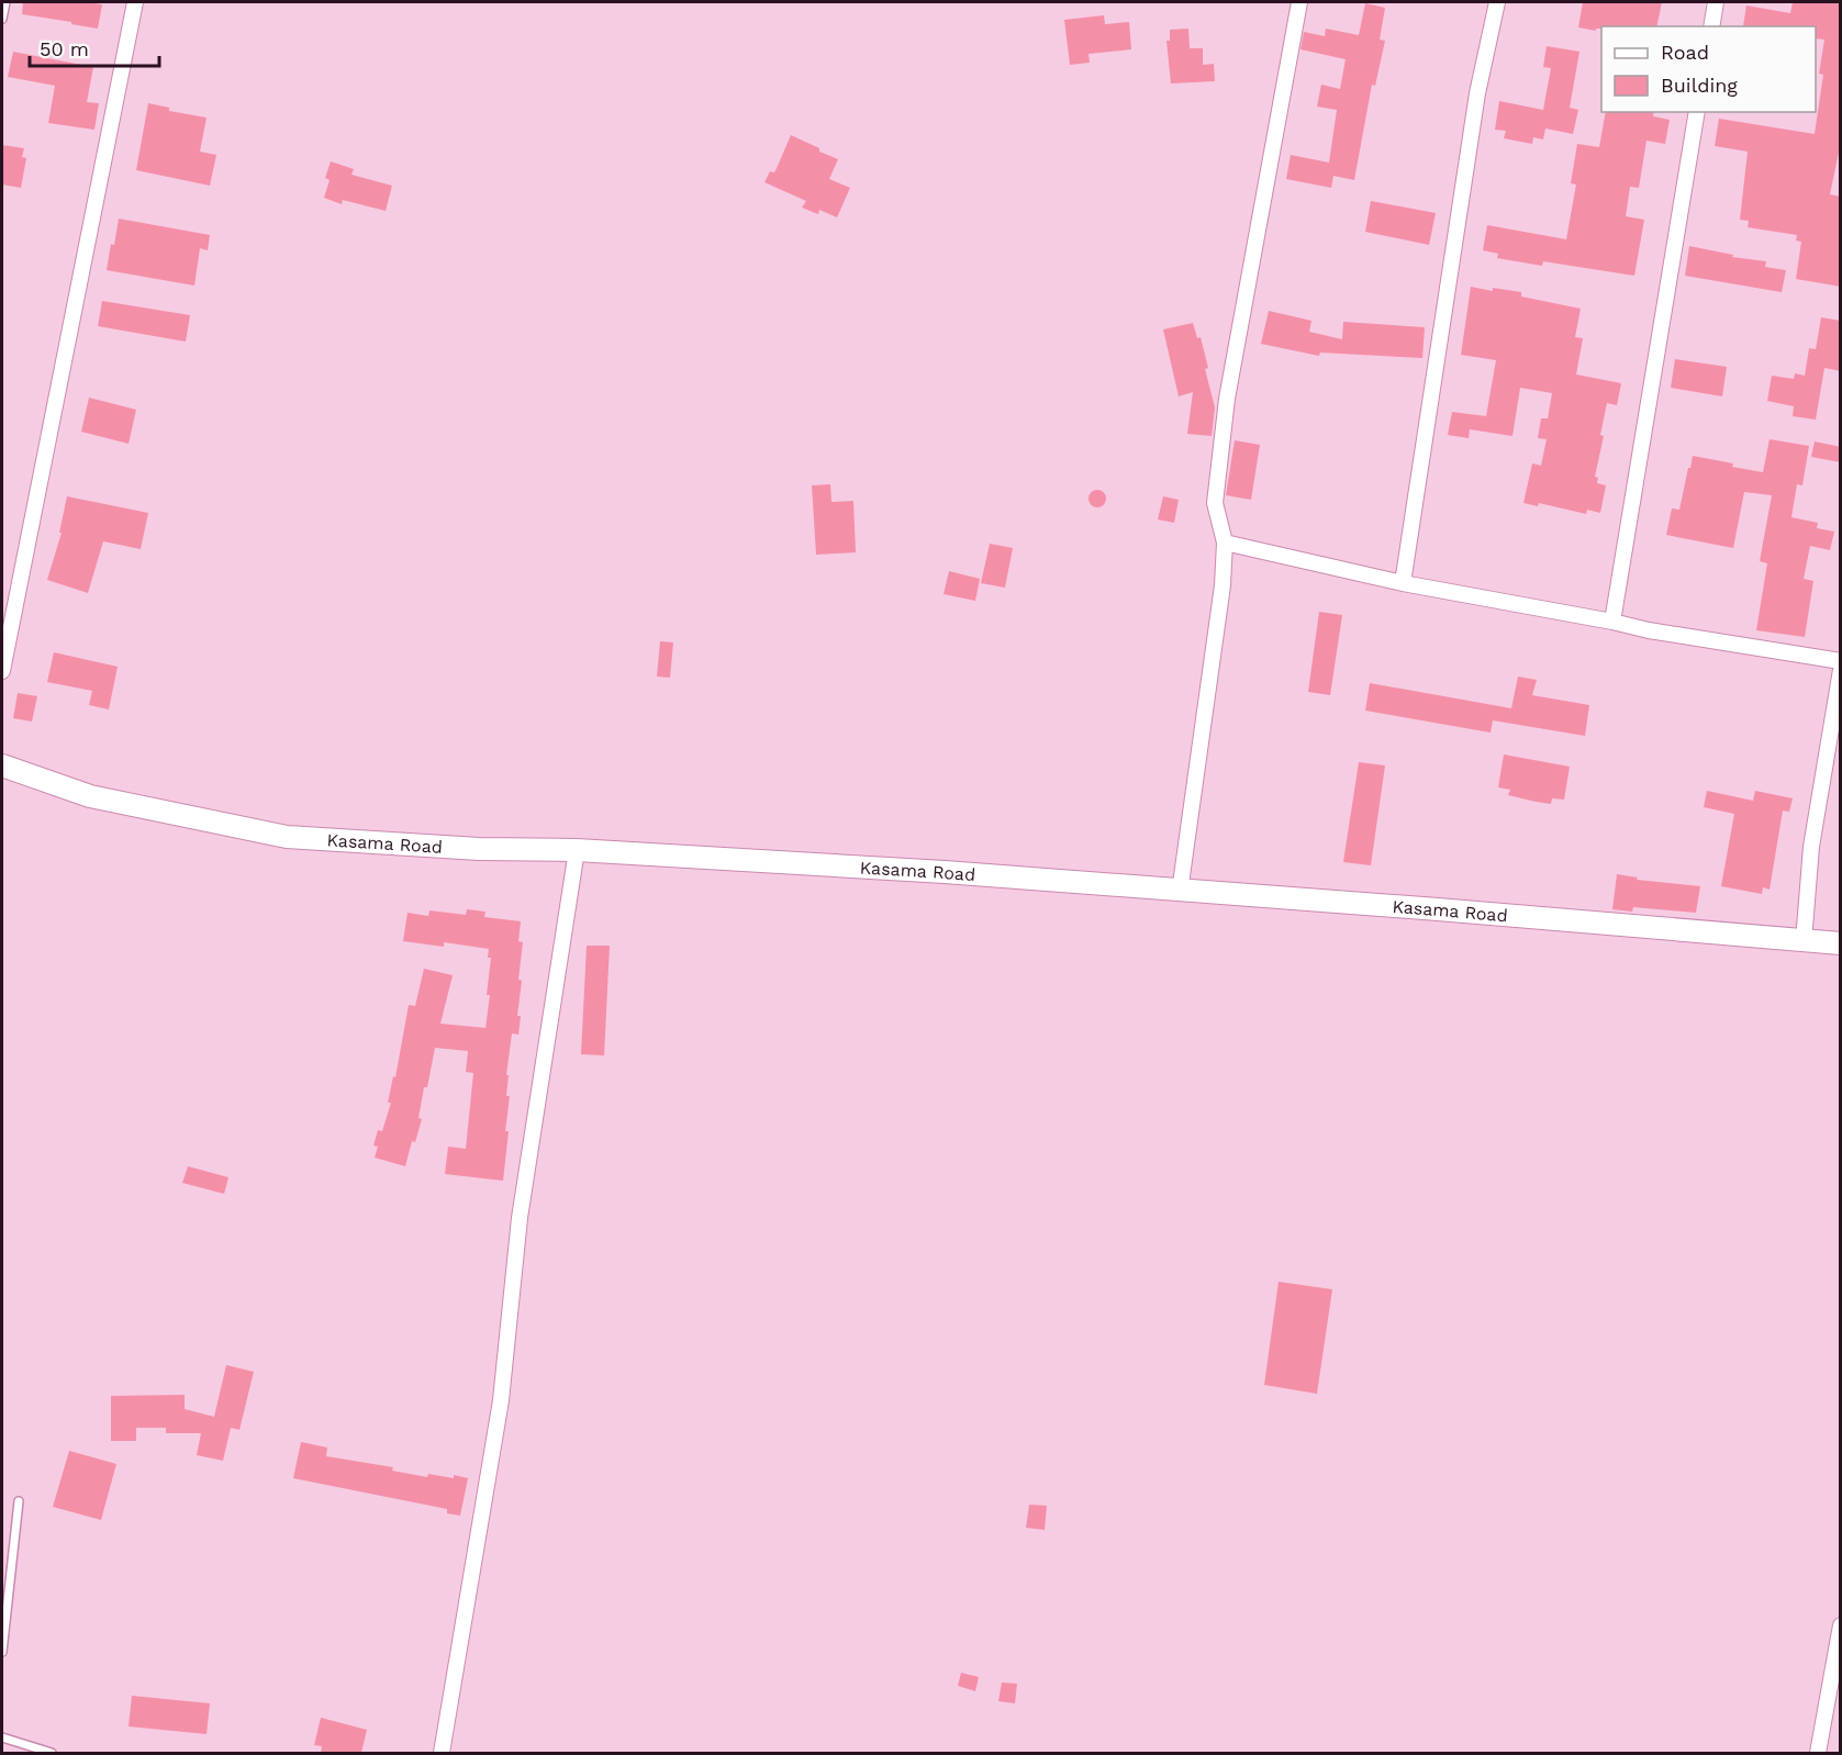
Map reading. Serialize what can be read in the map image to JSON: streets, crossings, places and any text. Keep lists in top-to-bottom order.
{
  "streets": {
    "street": ["Kasama Road"]
  },
  "legend": ["Road", "Building"],
  "scale_bar": "50 m"
}
